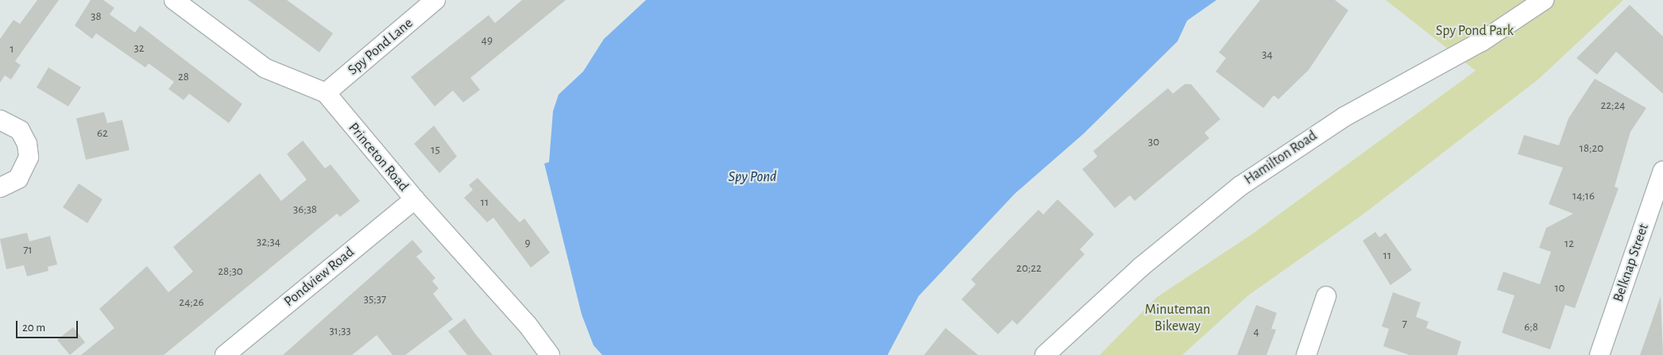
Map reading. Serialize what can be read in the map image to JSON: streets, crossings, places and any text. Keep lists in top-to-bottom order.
{
  "streets": {
    "street": [
      "Spy Pond Lane",
      "Princeton Road",
      "Hamilton Road",
      "Belknap Street",
      "Pondview Road"
    ]
  },
  "crossings": [
    ["Spy Pond Lane", "Princeton Road"],
    ["Princeton Road", "Pondview Road"]
  ],
  "water": ["Spy Pond"],
  "parks": ["Spy Pond Park", "Minuteman Bikeway"],
  "house_numbers": [
    "38",
    "49",
    "32",
    "1",
    "34",
    "28",
    "22;24",
    "62",
    "30",
    "18;20",
    "15",
    "14;16",
    "11",
    "36;38",
    "32;34",
    "9",
    "12",
    "71",
    "11",
    "20;22",
    "28;30",
    "10",
    "35;37",
    "24;26",
    "7",
    "6;8",
    "31;33",
    "4"
  ],
  "scale_bar": "20 m"
}
